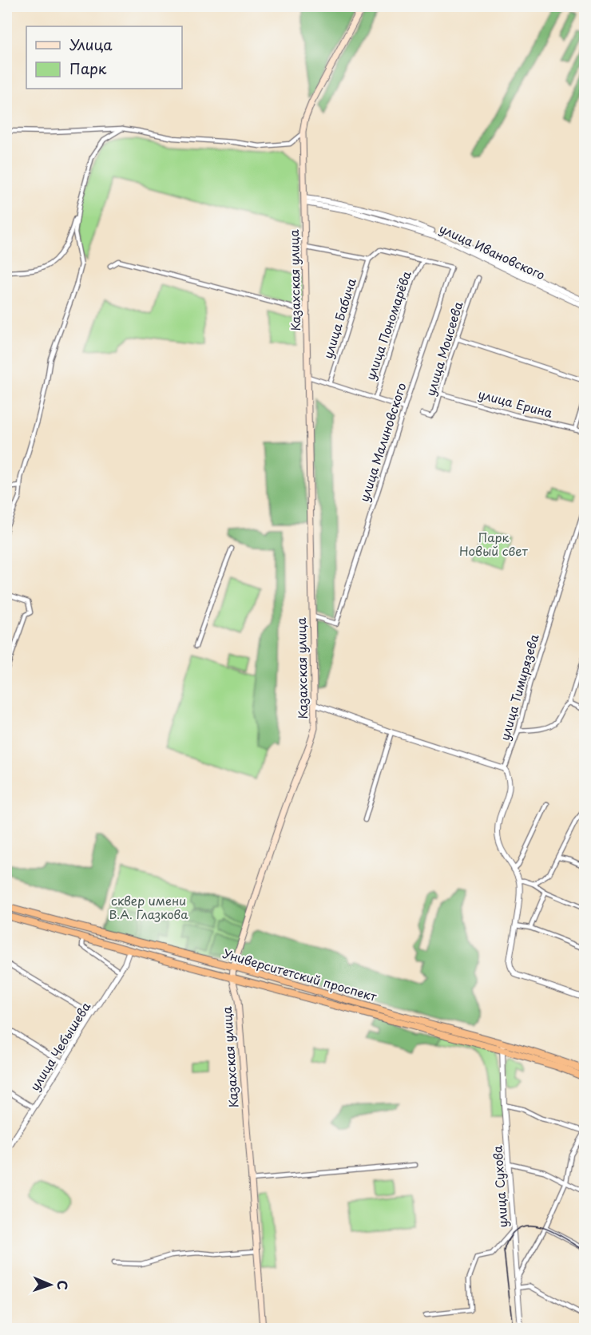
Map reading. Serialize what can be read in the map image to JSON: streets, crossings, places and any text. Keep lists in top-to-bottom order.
{
  "streets": {
    "highway": ["Университетский проспект"],
    "main road": ["Казахская улица"],
    "street": [
      "улица Ивановского",
      "улица Бабича",
      "улица Пономарёва",
      "улица Моисеева",
      "улица Ерина",
      "улица Малиновского",
      "улица Тимирязева",
      "улица Чебышева",
      "улица Сухова"
    ]
  },
  "crossings": [
    ["улица Ивановского", "Казахская улица"],
    ["Казахская улица", "улица Малиновского"],
    ["Казахская улица", "Университетский проспект"],
    ["улица Пономарёва", "улица Малиновского"],
    ["улица Моисеева", "улица Ерина"],
    ["Университетский проспект", "улица Чебышева"],
    ["Университетский проспект", "улица Сухова"]
  ],
  "parks": ["Парк Новый свет", "сквер имени В.А. Глазкова"],
  "legend": ["Улица", "Парк"],
  "north": "right"
}
